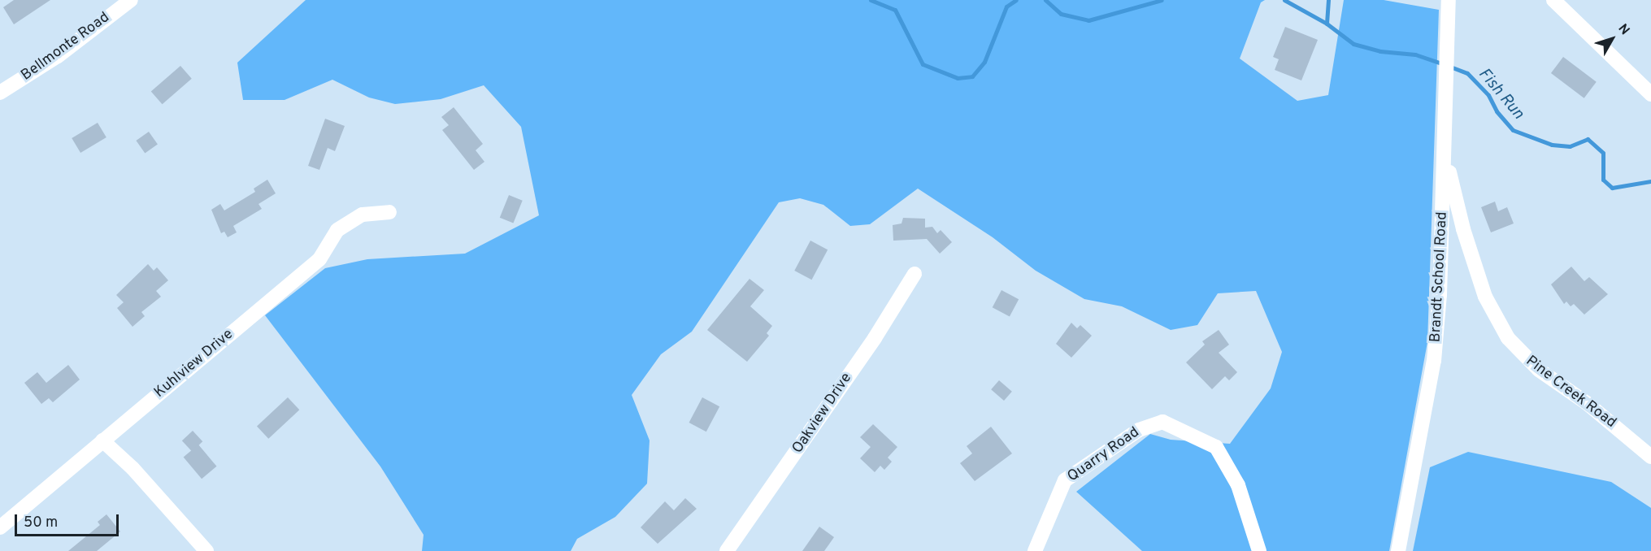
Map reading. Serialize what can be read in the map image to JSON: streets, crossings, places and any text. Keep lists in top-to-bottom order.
{
  "streets": {
    "street": [
      "Bellmonte Road",
      "Brandt School Road",
      "Kuhlview Drive",
      "Pine Creek Road",
      "Oakview Drive",
      "Quarry Road"
    ]
  },
  "crossings": [
    ["Brandt School Road", "Pine Creek Road"]
  ],
  "water": ["Fish Run"],
  "scale_bar": "50 m",
  "north": "top right"
}
